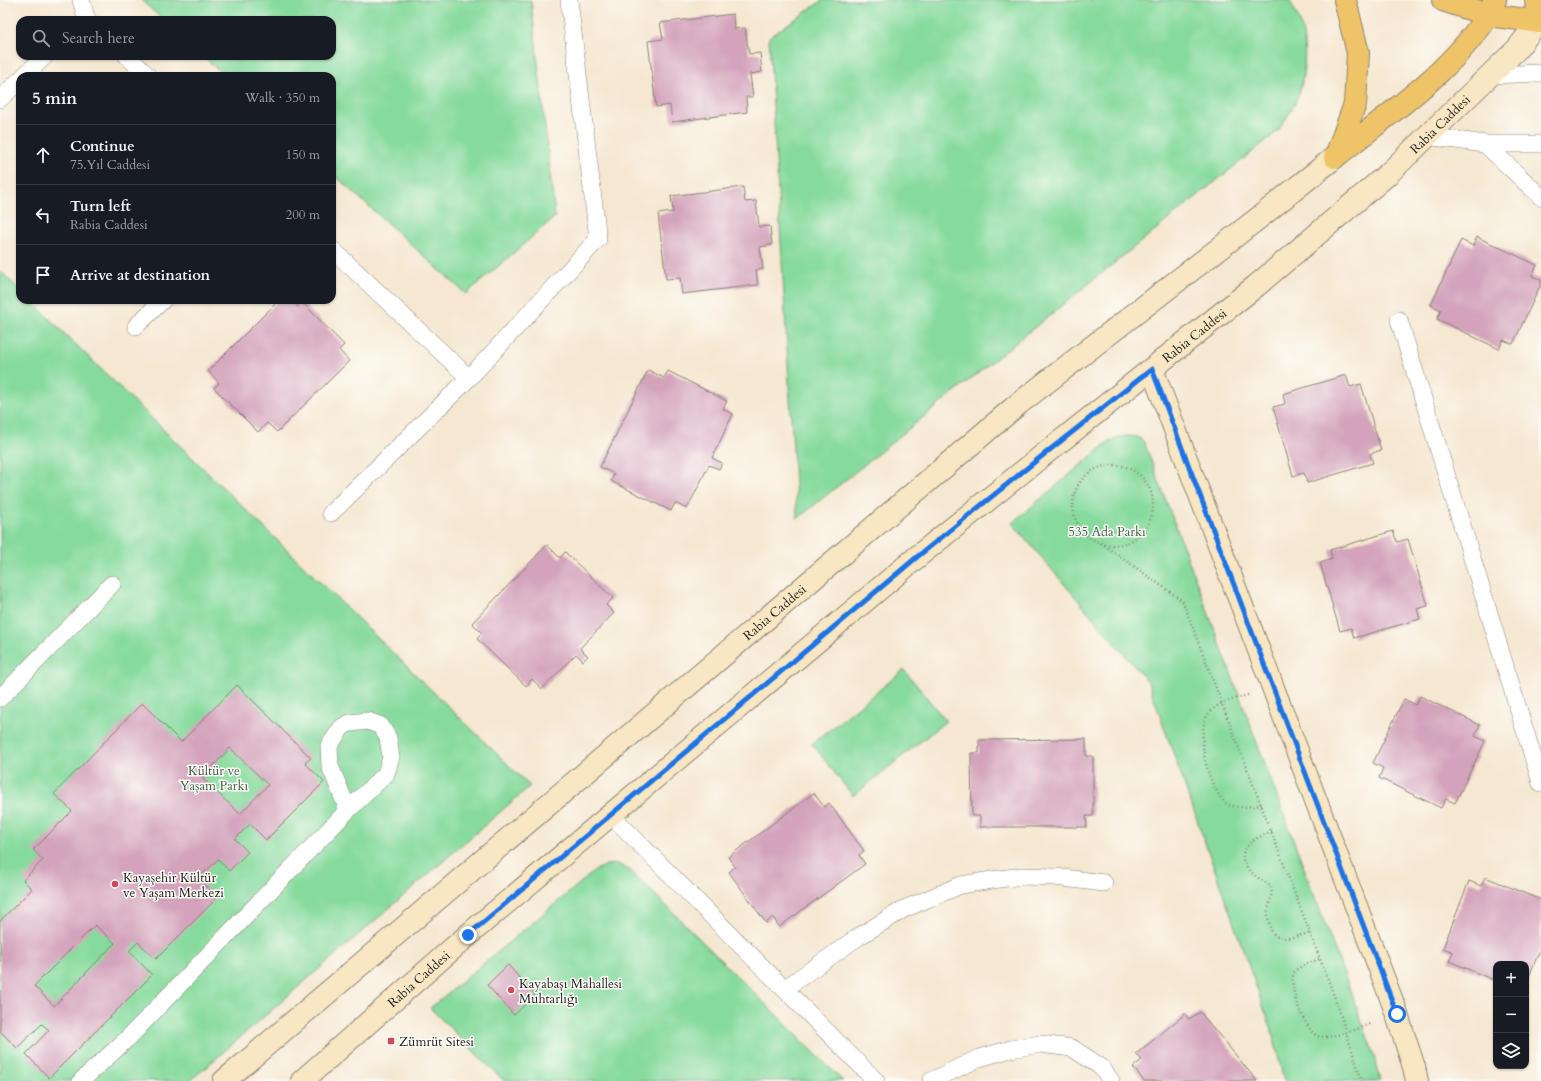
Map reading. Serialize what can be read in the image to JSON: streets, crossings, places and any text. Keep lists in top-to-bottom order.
{
  "streets": {
    "street": ["Rabia Caddesi"]
  },
  "parks": ["535 Ada Parkı", "Kültür ve Yaşam Parkı"],
  "places": {
    "other": ["Kayaşehir Kültür ve Yaşam Merkezi", "Kayabaşı Mahallesi Muhtarlığı"],
    "transit": ["Zümrüt Sitesi"]
  },
  "page": {
    "search": "Search here",
    "heading": ["5 min", "Walk · 350 m"],
    "list": [
      ["Continue", "75.Yıl Caddesi", "150 m"],
      ["Turn left", "Rabia Caddesi", "200 m"],
      "Arrive at destination"
    ],
    "map_buttons": ["+", "−"]
  }
}
